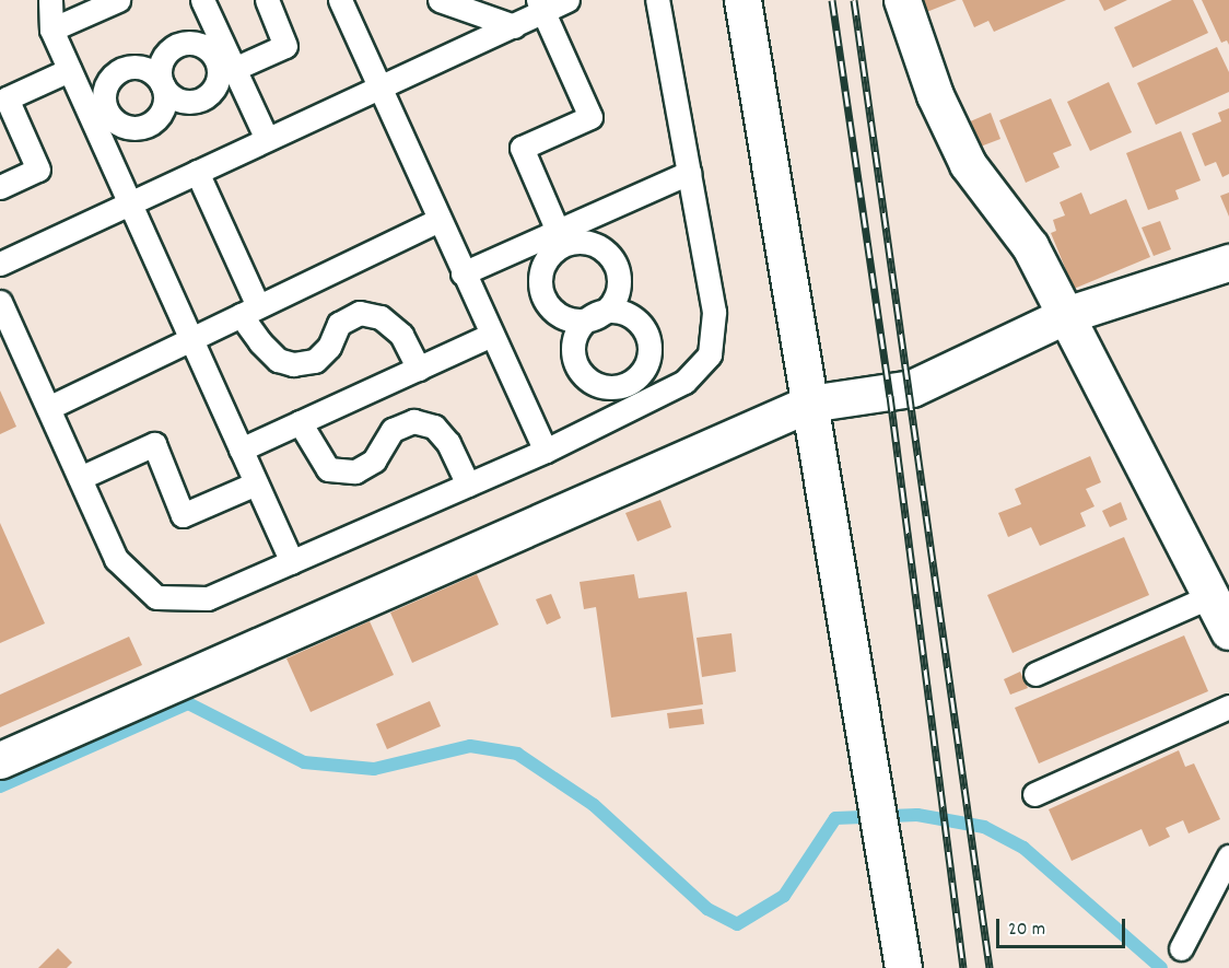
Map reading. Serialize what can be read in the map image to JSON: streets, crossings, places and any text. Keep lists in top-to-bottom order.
{
  "scale_bar": "20 m"
}
